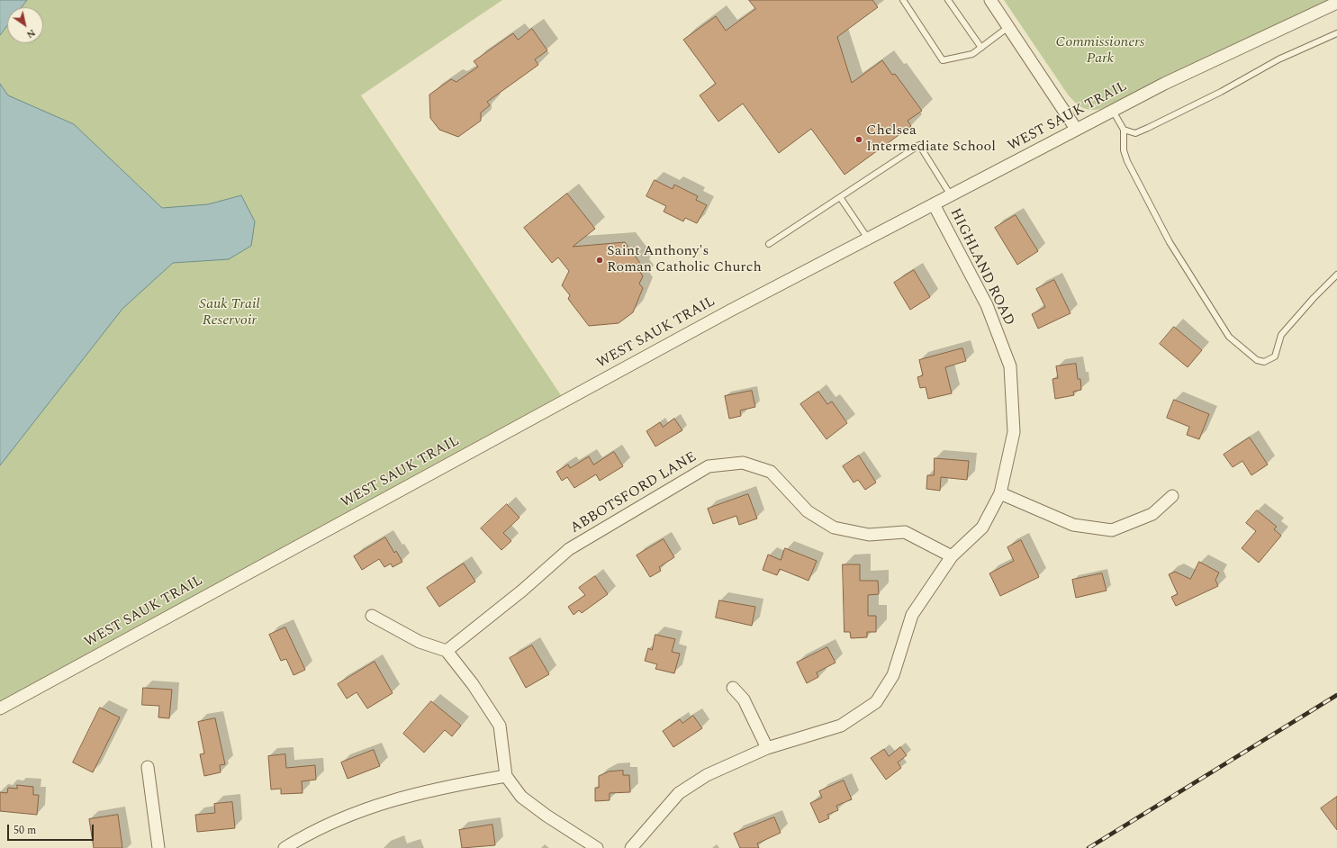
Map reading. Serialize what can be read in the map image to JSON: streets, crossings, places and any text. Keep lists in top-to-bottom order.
{
  "streets": {
    "street": ["WEST SAUK TRAIL", "HIGHLAND ROAD", "ABBOTSFORD LANE"]
  },
  "crossings": [
    ["WEST SAUK TRAIL", "HIGHLAND ROAD"],
    ["HIGHLAND ROAD", "ABBOTSFORD LANE"]
  ],
  "parks": ["Commissioners Park", "Sauk Trail Reservoir"],
  "places": ["Chelsea Intermediate School", "Saint Anthony's Roman Catholic Church"],
  "scale_bar": "50 m",
  "north": "bottom right"
}
